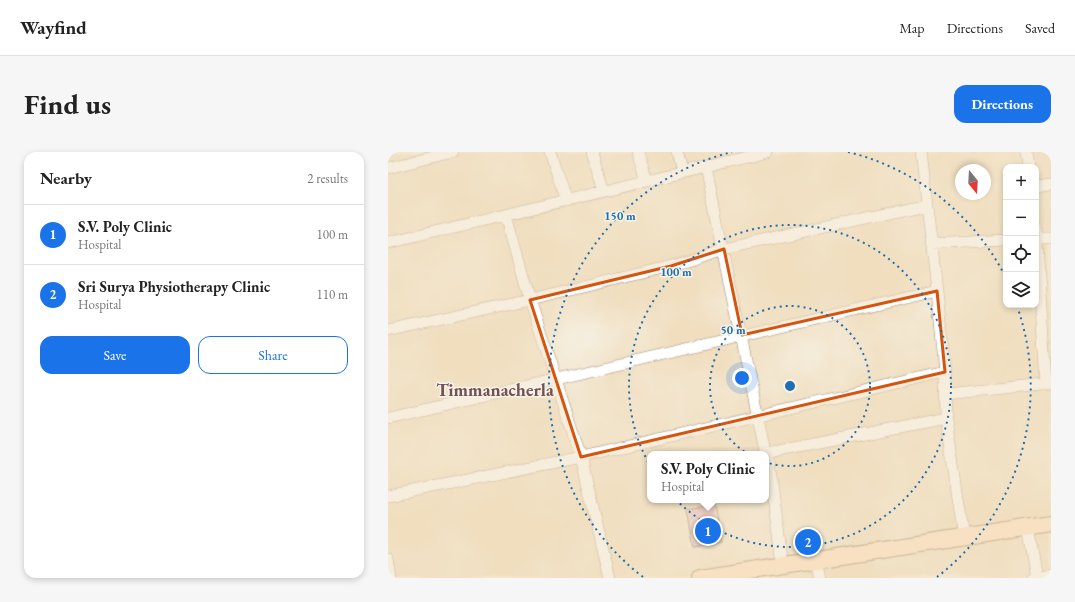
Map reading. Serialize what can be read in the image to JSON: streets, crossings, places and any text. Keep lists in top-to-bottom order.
{
  "districts": ["Timmanacherla"],
  "north": "bottom",
  "page": {
    "header": "Wayfind",
    "nav": ["Map", "Directions", "Saved"],
    "buttons": [
      "Directions",
      ["Save", "Share"]
    ],
    "title": "Find us",
    "heading": ["Nearby", "2 results"],
    "map_buttons": ["+", "−"],
    "list": [
      {
        "mark": "1",
        "name": "S.V. Poly Clinic",
        "note": "Hospital",
        "value": "100 m"
      },
      {
        "mark": "2",
        "name": "Sri Surya Physiotherapy Clinic",
        "note": "Hospital",
        "value": "110 m"
      }
    ],
    "popup": ["S.V. Poly Clinic", "Hospital"],
    "pins": ["1", "2"]
  },
  "rings": ["150 m", "100 m", "50 m"]
}
